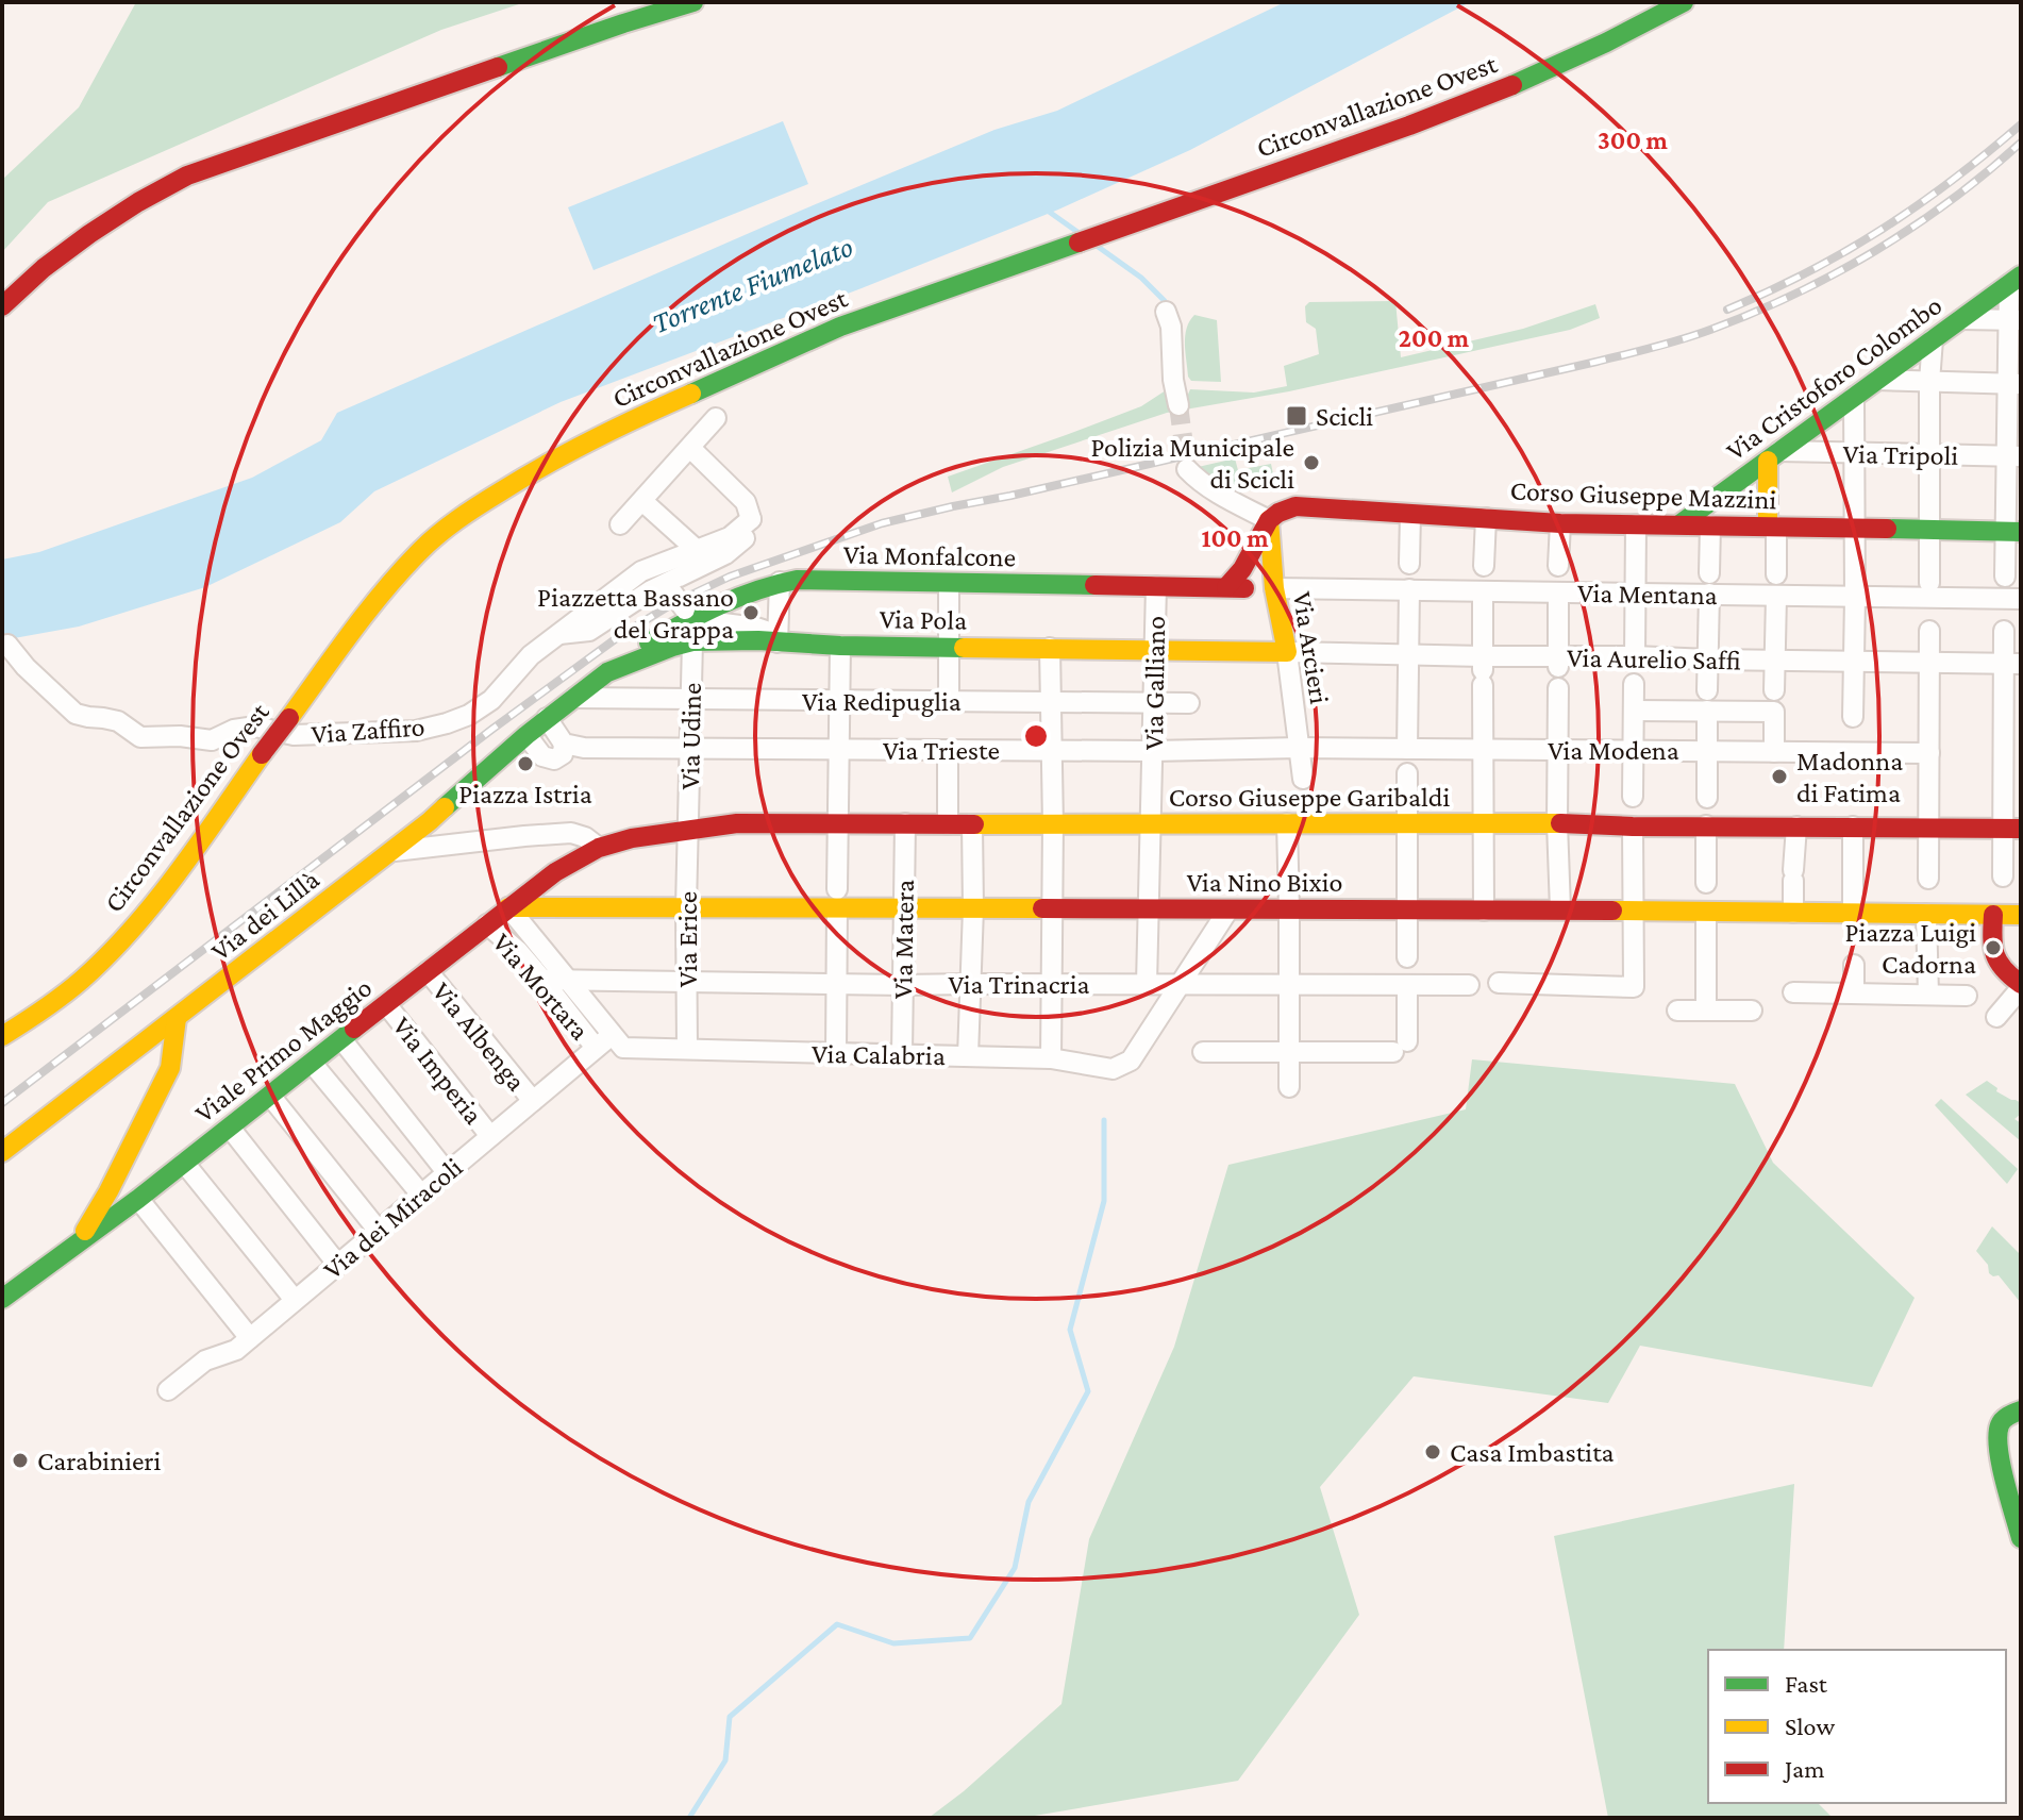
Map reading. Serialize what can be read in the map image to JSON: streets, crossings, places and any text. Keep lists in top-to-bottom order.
{
  "streets": {
    "main road": [
      "Circonvallazione Ovest",
      "Via Cristoforo Colombo",
      "Corso Giuseppe Mazzini",
      "Via Monfalcone",
      "Via Pola",
      "Via Arcieri",
      "Corso Giuseppe Garibaldi",
      "Via Nino Bixio",
      "Via dei Lillà",
      "Viale Primo Maggio"
    ],
    "street": [
      "Via Tripoli",
      "Via Mentana",
      "Via Aurelio Saffi",
      "Via Galliano",
      "Via Redipuglia",
      "Via Zaffiro",
      "Via Udine",
      "Via Trieste",
      "Via Modena",
      "Via Erice",
      "Via Matera",
      "Via Trinacria",
      "Via Mortara",
      "Via Albenga",
      "Via Calabria",
      "Via Imperia",
      "Via dei Miracoli"
    ]
  },
  "crossings": [
    ["Via Cristoforo Colombo", "Via Tripoli"],
    ["Via Cristoforo Colombo", "Corso Giuseppe Mazzini"],
    ["Corso Giuseppe Mazzini", "Via Arcieri"],
    ["Via Monfalcone", "Via Mentana"],
    ["Via Monfalcone", "Via Pola"],
    ["Via Monfalcone", "Via Arcieri"],
    ["Via Monfalcone", "Via Galliano"],
    ["Via Mentana", "Via Arcieri"],
    ["Via Pola", "Via Arcieri"],
    ["Via Pola", "Via Aurelio Saffi"],
    ["Via Pola", "Via Galliano"],
    ["Via Pola", "Via Redipuglia"],
    ["Via Pola", "Via Udine"],
    ["Via Pola", "Via Trieste"],
    ["Via Pola", "Via dei Lillà"],
    ["Via Arcieri", "Via Aurelio Saffi"],
    ["Via Arcieri", "Via Trieste"],
    ["Via Arcieri", "Via Modena"],
    ["Via Galliano", "Via Redipuglia"],
    ["Via Galliano", "Via Trieste"],
    ["Via Galliano", "Corso Giuseppe Garibaldi"],
    ["Via Galliano", "Via Nino Bixio"],
    ["Via Galliano", "Via Trinacria"],
    ["Via Redipuglia", "Via Udine"],
    ["Via Udine", "Via Trieste"],
    ["Via Udine", "Corso Giuseppe Garibaldi"],
    ["Via Udine", "Via Erice"],
    ["Via Trieste", "Via Modena"],
    ["Via Trieste", "Via dei Lillà"],
    ["Corso Giuseppe Garibaldi", "Via Erice"],
    ["Corso Giuseppe Garibaldi", "Via Matera"],
    ["Corso Giuseppe Garibaldi", "Viale Primo Maggio"],
    ["Via Nino Bixio", "Via Erice"],
    ["Via Nino Bixio", "Via Matera"],
    ["Via Nino Bixio", "Viale Primo Maggio"],
    ["Via Erice", "Via Trinacria"],
    ["Via Erice", "Via Calabria"],
    ["Via Matera", "Via Trinacria"],
    ["Via Matera", "Via Calabria"],
    ["Via Trinacria", "Via Mortara"],
    ["Via Trinacria", "Via Calabria"],
    ["Via Mortara", "Viale Primo Maggio"],
    ["Via Mortara", "Via dei Miracoli"],
    ["Via Albenga", "Viale Primo Maggio"],
    ["Via Albenga", "Via dei Miracoli"],
    ["Viale Primo Maggio", "Via Imperia"],
    ["Via Calabria", "Via dei Miracoli"],
    ["Via Imperia", "Via dei Miracoli"]
  ],
  "water": ["Torrente Fiumelato"],
  "places": {
    "transit": ["Scicli"],
    "other": [
      "Polizia Municipale di Scicli",
      "Piazzetta Bassano del Grappa",
      "Piazza Istria",
      "Madonna di Fatima",
      "Piazza Luigi Cadorna",
      "Casa Imbastita",
      "Carabinieri"
    ]
  },
  "legend": ["Fast", "Slow", "Jam"],
  "rings": ["300 m", "200 m", "100 m"]
}
